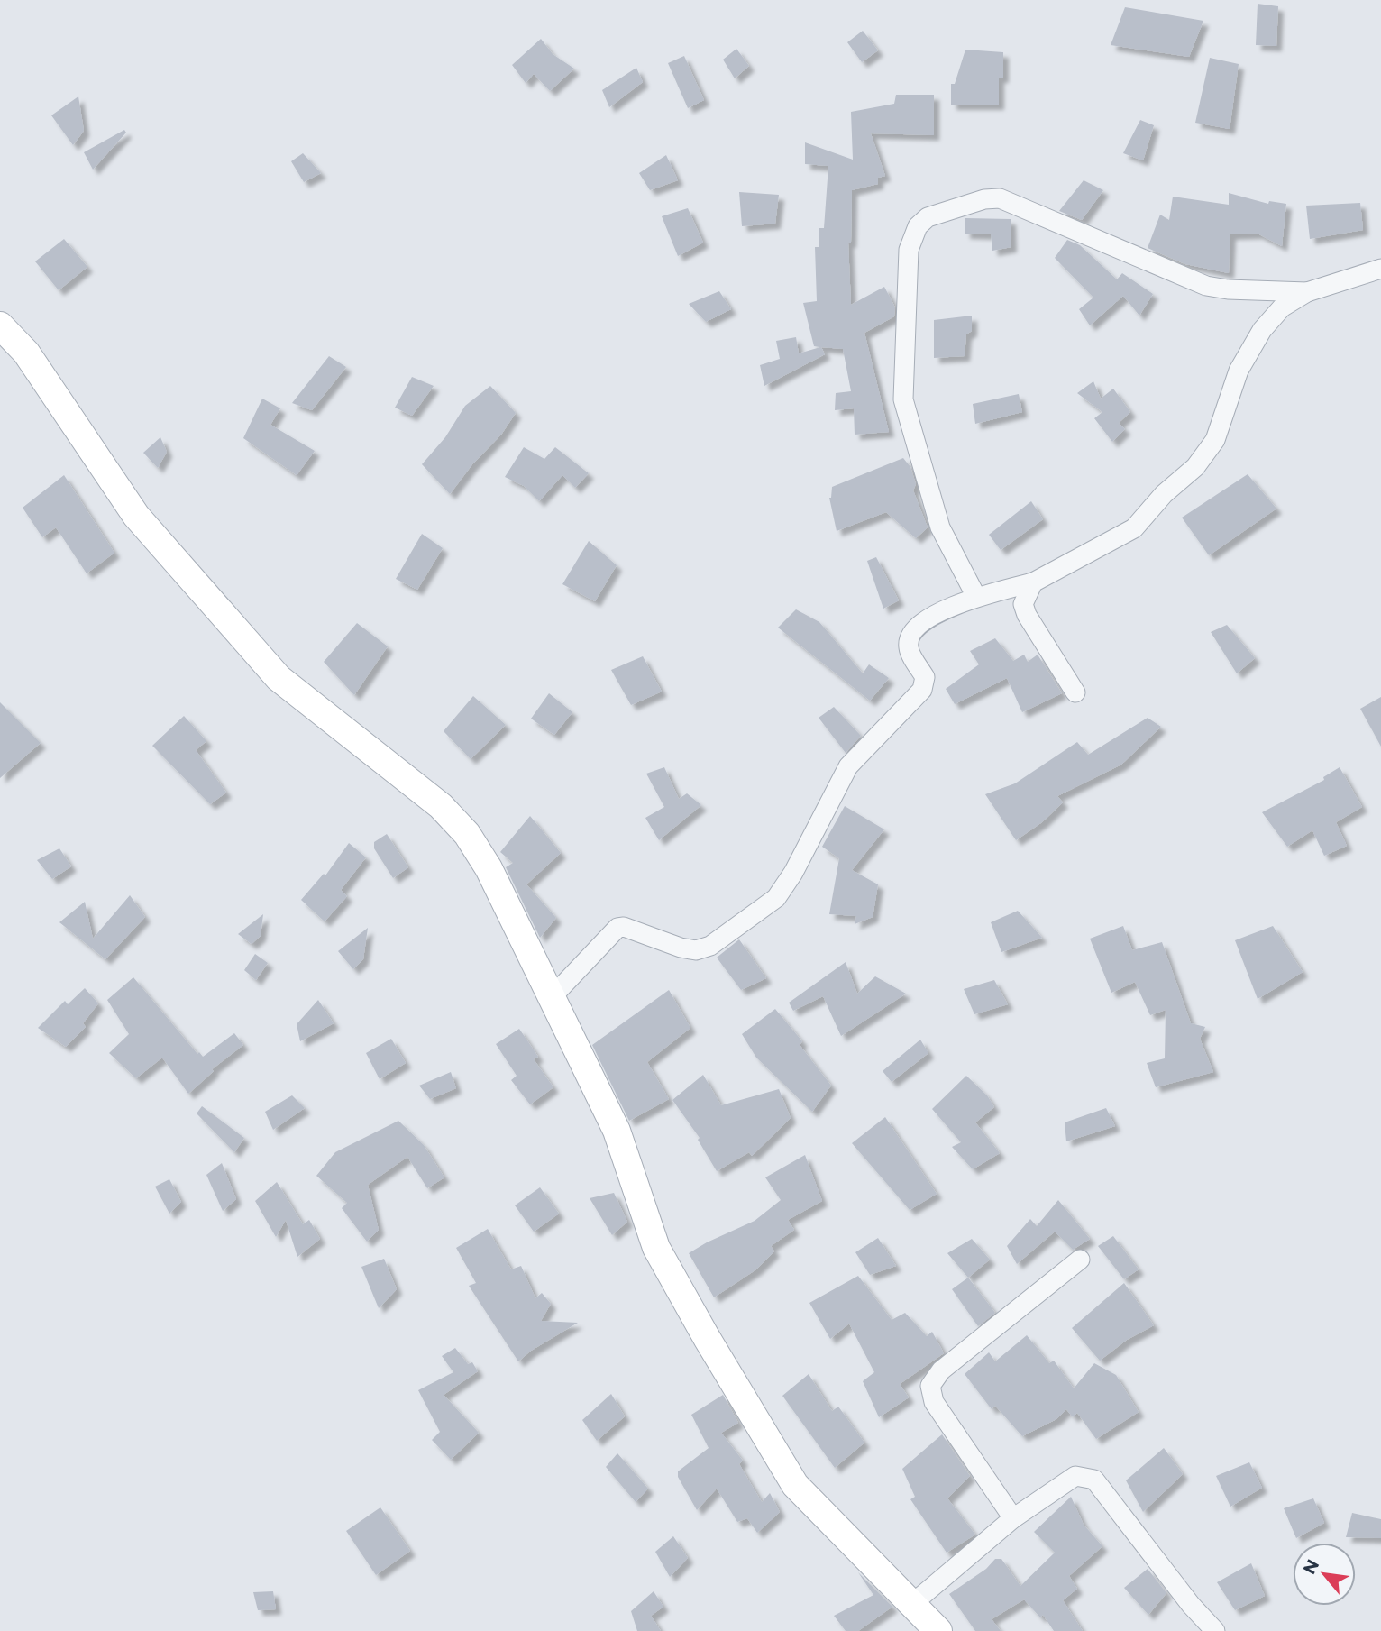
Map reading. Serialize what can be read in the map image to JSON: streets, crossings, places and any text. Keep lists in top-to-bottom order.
{
  "north": "top left"
}
